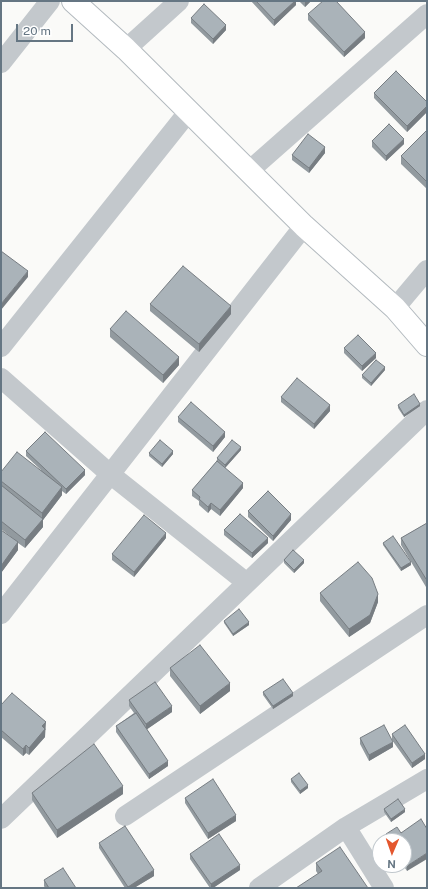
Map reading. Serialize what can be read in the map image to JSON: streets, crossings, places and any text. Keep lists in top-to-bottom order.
{
  "scale_bar": "20 m",
  "north": "bottom"
}
